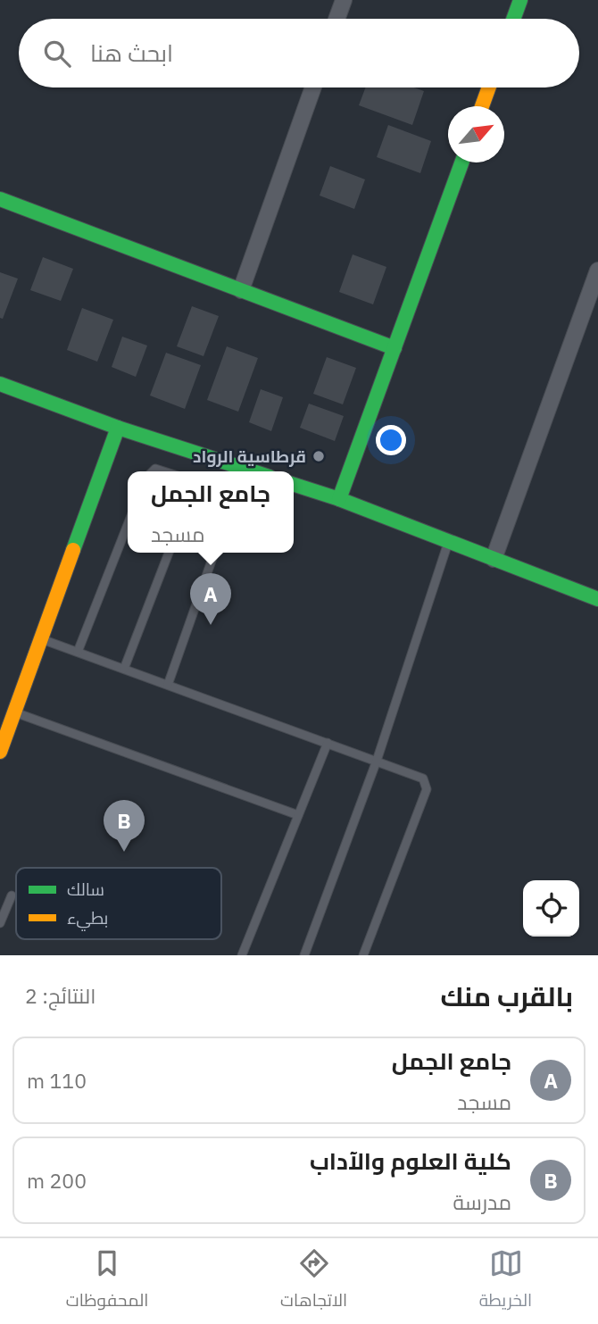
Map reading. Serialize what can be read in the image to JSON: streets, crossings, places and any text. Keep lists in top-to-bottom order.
{
  "places": ["قرطاسية الرواد"],
  "legend": ["سالك", "بطيء"],
  "north": "top right",
  "page": {
    "search": "ابحث هنا",
    "popup": ["جامع الجمل", "مسجد"],
    "pins": ["A", "B"],
    "heading": ["بالقرب منك", "النتائج: 2"],
    "list": [
      {
        "mark": "A",
        "name": "جامع الجمل",
        "note": "مسجد",
        "value": "110 m"
      },
      {
        "mark": "B",
        "name": "كلية العلوم والآداب",
        "note": "مدرسة",
        "value": "200 m"
      }
    ],
    "nav": ["الخريطة", "الاتجاهات", "المحفوظات"]
  }
}
